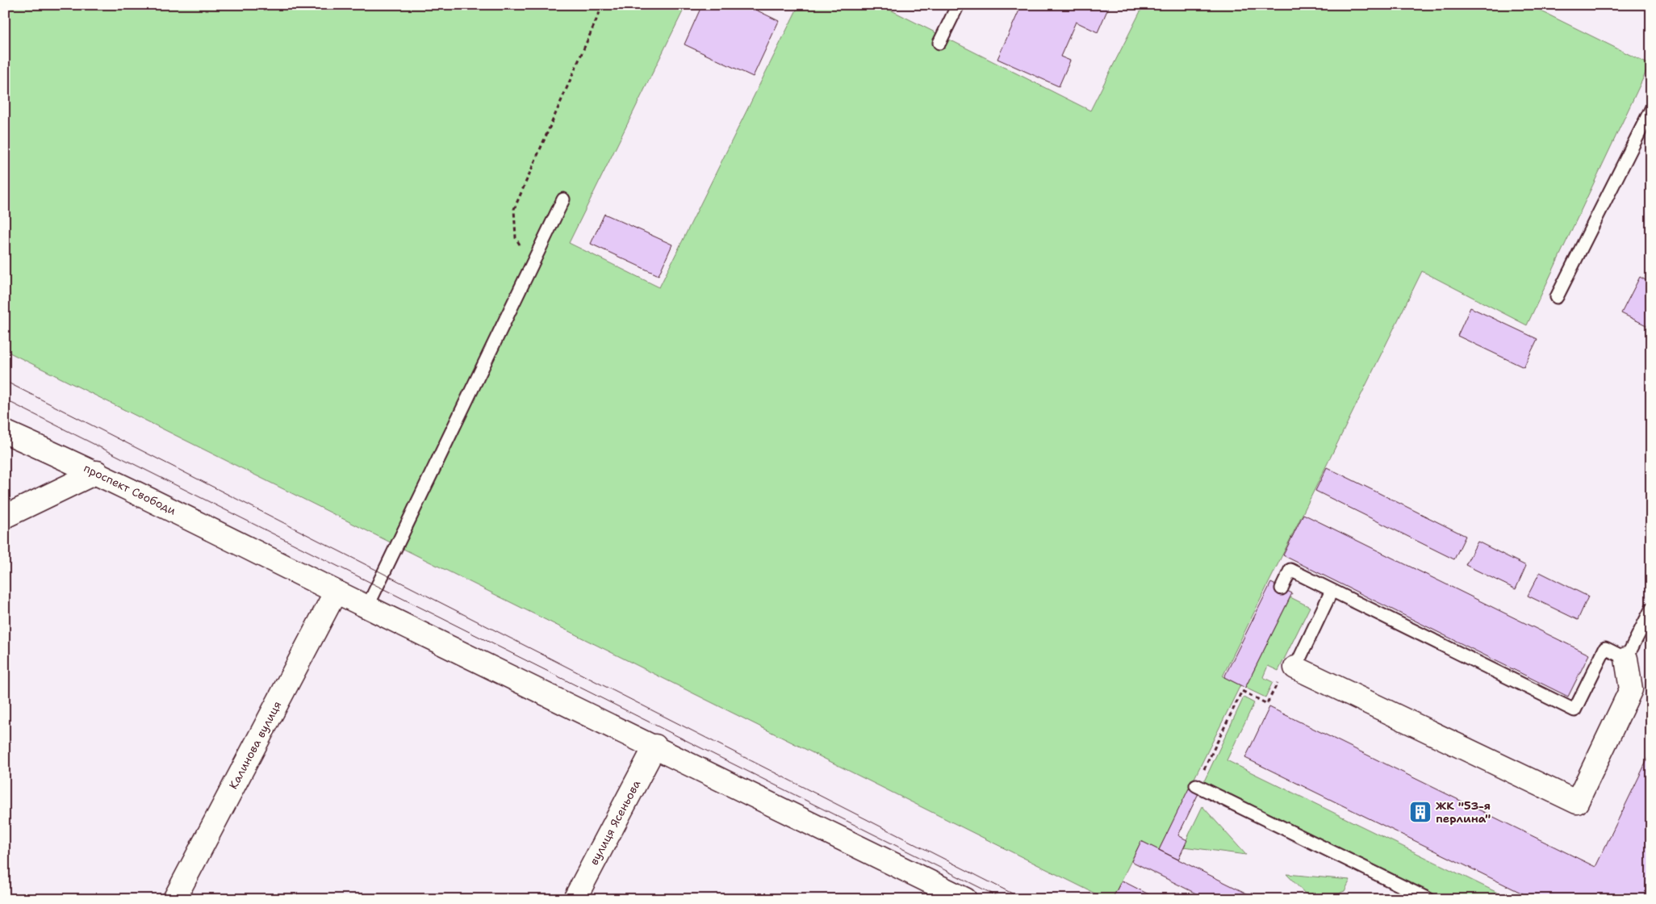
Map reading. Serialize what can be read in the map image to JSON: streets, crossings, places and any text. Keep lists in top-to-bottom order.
{
  "streets": {
    "street": ["проспект Свободи", "Калинова вулиця", "вулиця Ясеньова"]
  },
  "crossings": [
    ["проспект Свободи", "Калинова вулиця"],
    ["проспект Свободи", "вулиця Ясеньова"]
  ],
  "places": {
    "building": ["ЖК \"53-я перлина\""]
  }
}
